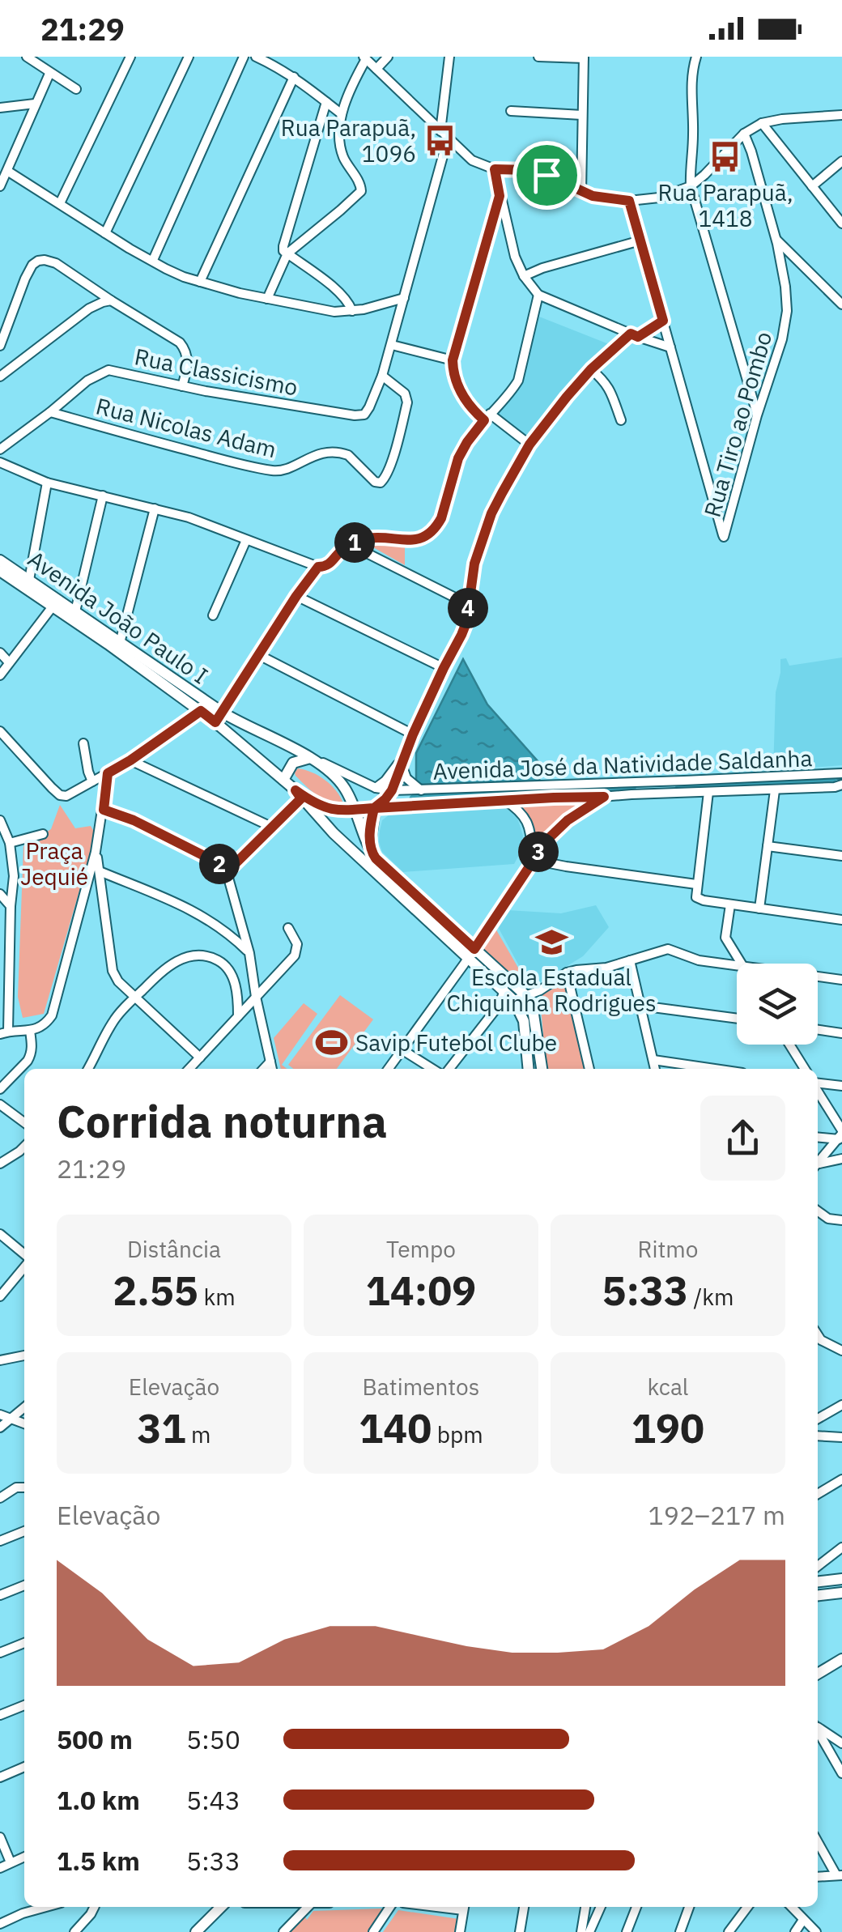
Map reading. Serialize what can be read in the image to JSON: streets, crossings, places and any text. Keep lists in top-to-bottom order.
{
  "streets": {
    "main road": ["Avenida João Paulo I"],
    "street": [
      "Rua Classicismo",
      "Rua Tiro ao Pombo",
      "Rua Nicolas Adam",
      "Avenida José da Natividade Saldanha"
    ]
  },
  "crossings": [
    ["Rua Classicismo", "Rua Nicolas Adam"],
    ["Avenida João Paulo I", "Avenida José da Natividade Saldanha"]
  ],
  "parks": ["Praça Jequié"],
  "places": {
    "bus stop": ["Rua Parapuã, 1096", "Rua Parapuã, 1418"],
    "school or university": ["Escola Estadual Chiquinha Rodrigues"],
    "sports": ["Savip Futebol Clube"]
  },
  "page": {
    "status": "21:29",
    "pins": [
      "1",
      "4",
      "3",
      "2"
    ],
    "heading": ["Corrida noturna", "21:29"],
    "stats": [
      ["Distância", "2.55 km"],
      ["Tempo", "14:09"],
      ["Ritmo", "5:33 /km"],
      ["Elevação", "31 m"],
      ["Batimentos", "140 bpm"],
      ["kcal", "190"]
    ],
    "chart": ["Elevação", "192–217 m"],
    "list": [
      {
        "name": "500 m",
        "note": "5:50"
      },
      {
        "name": "1.0 km",
        "note": "5:43"
      },
      {
        "name": "1.5 km",
        "note": "5:33"
      }
    ]
  }
}
